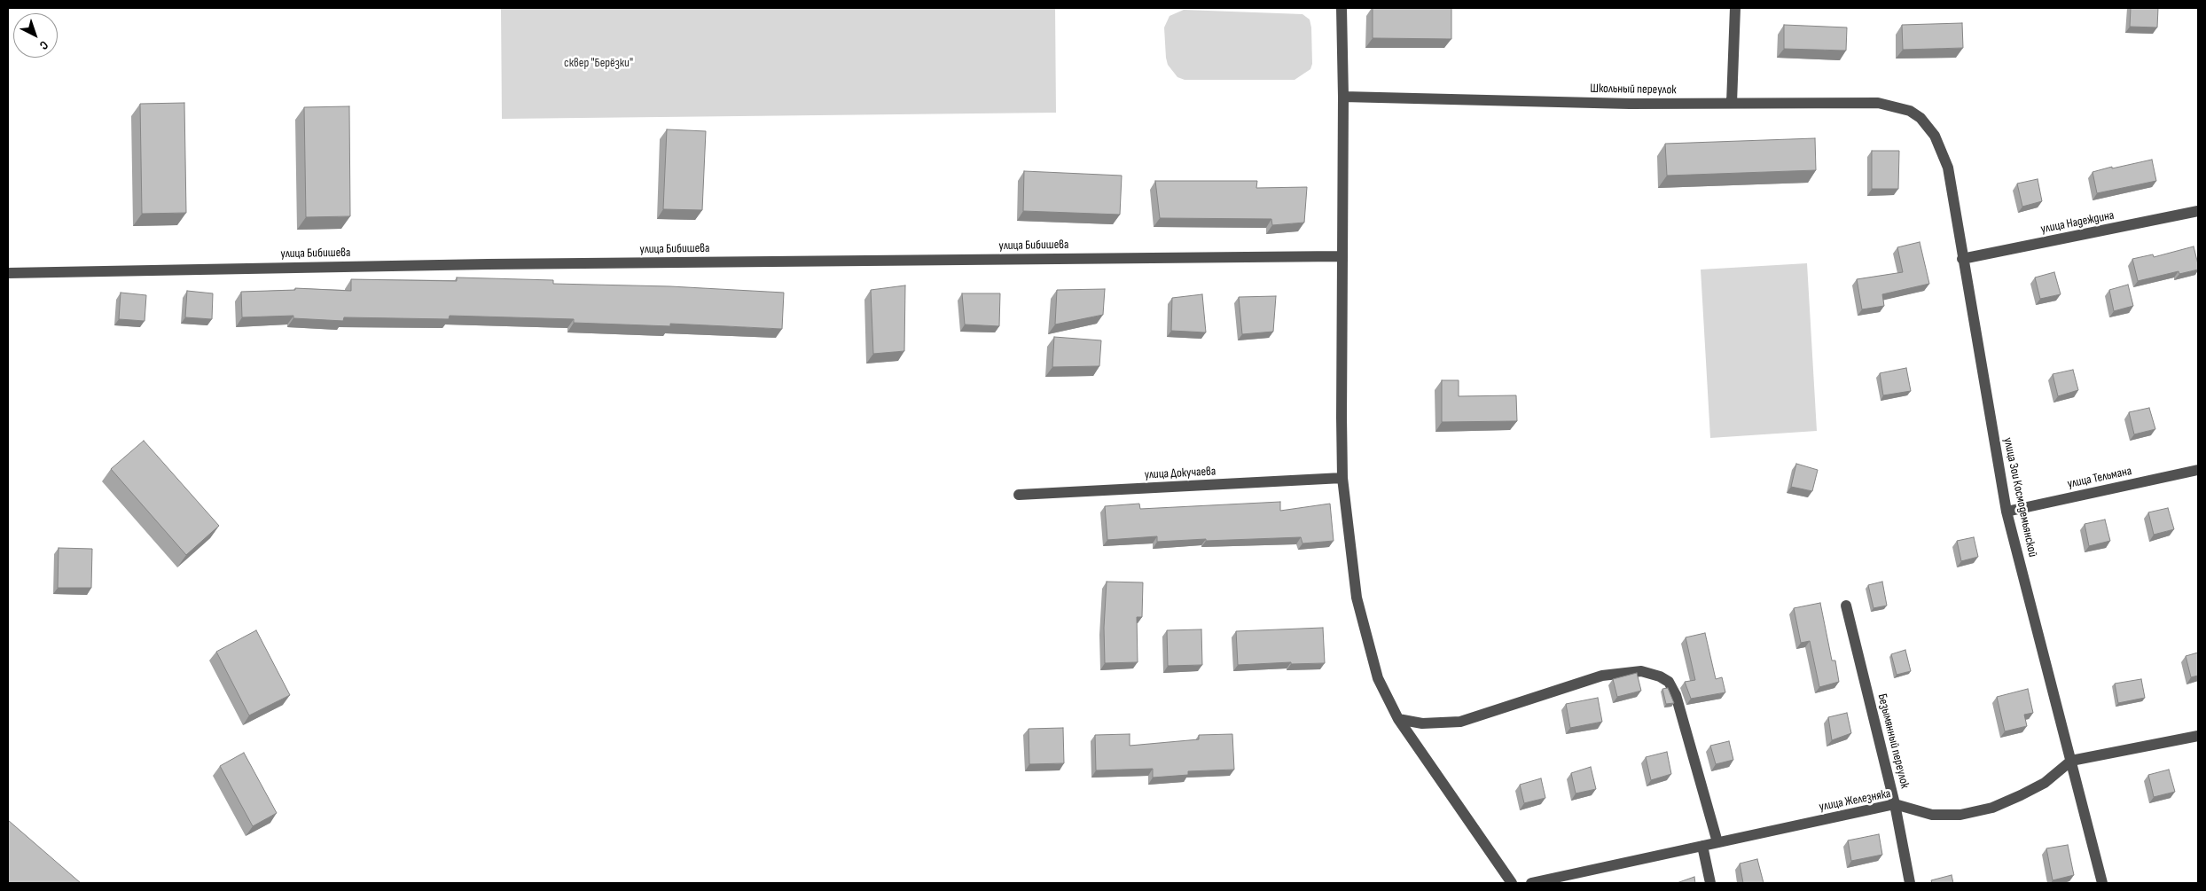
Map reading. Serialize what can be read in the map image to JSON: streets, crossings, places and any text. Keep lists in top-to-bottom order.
{
  "streets": {
    "street": [
      "Школьный переулок",
      "улица Надеждина",
      "улица Бибишева",
      "улица Докучаева",
      "улица Тельмана",
      "улица Зои Космодемьянской",
      "Безымянный переулок",
      "улица Железняка"
    ]
  },
  "crossings": [
    ["Школьный переулок", "улица Зои Космодемьянской"],
    ["улица Надеждина", "улица Зои Космодемьянской"],
    ["улица Тельмана", "улица Зои Космодемьянской"],
    ["улица Зои Космодемьянской", "улица Железняка"],
    ["Безымянный переулок", "улица Железняка"]
  ],
  "parks": ["сквер \"Берёзки\""],
  "north": "bottom right"
}
